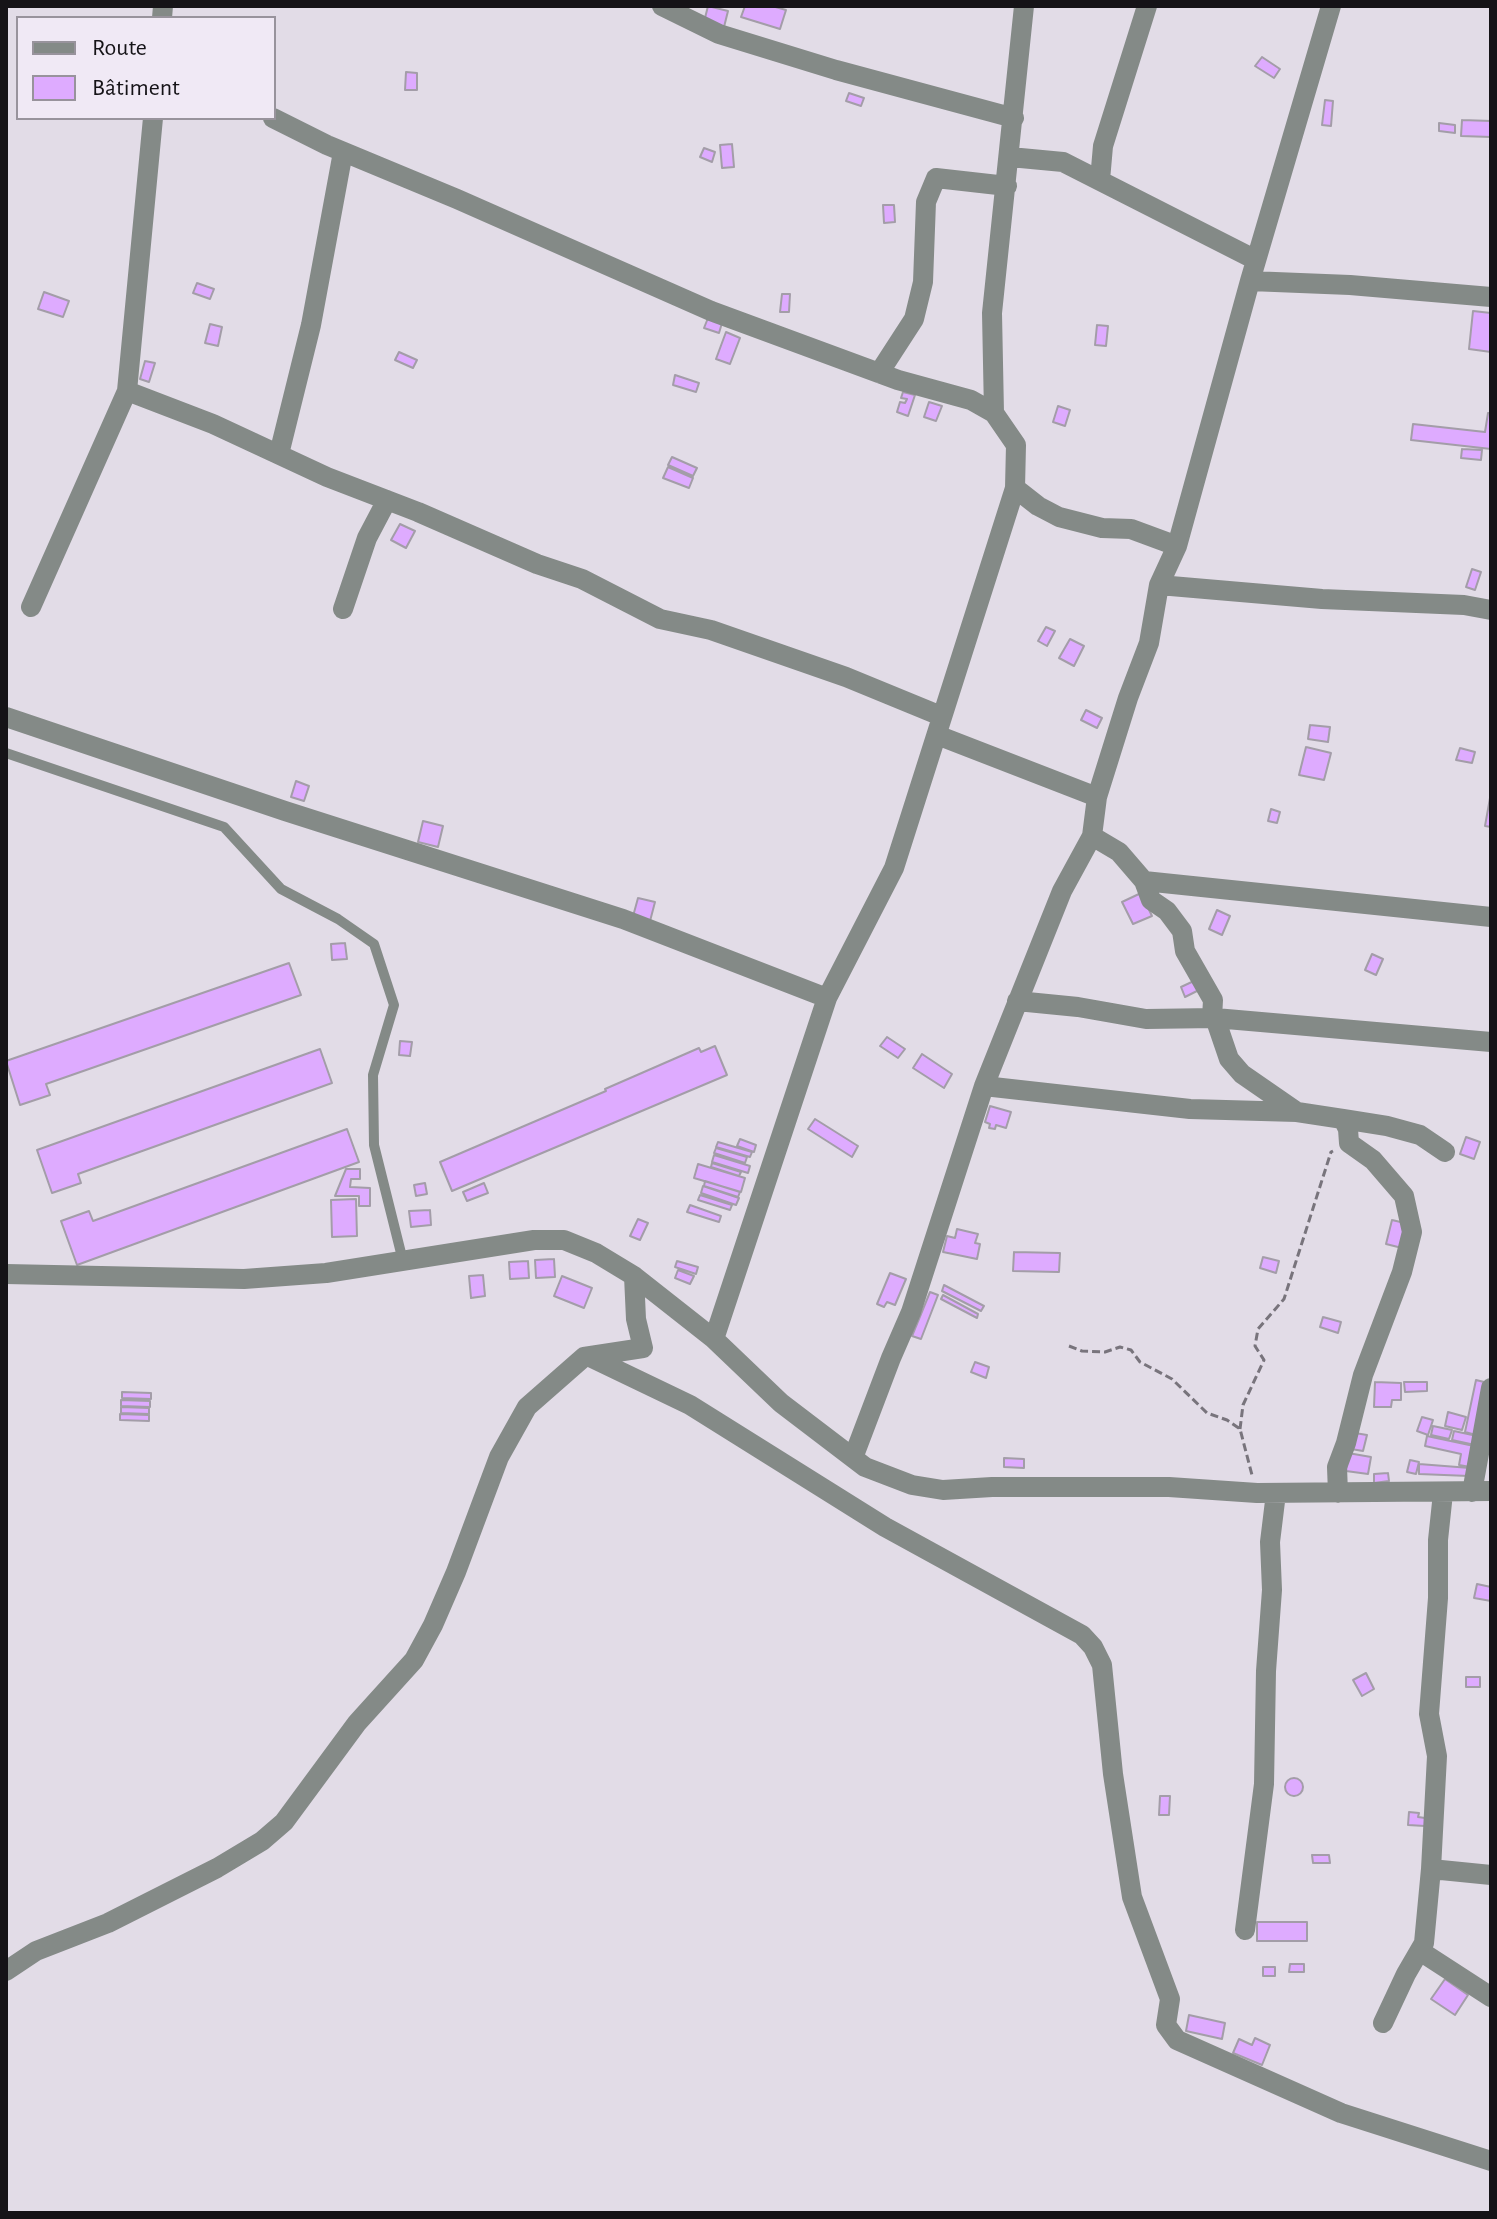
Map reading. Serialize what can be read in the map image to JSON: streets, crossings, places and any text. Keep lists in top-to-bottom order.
{
  "legend": ["Route", "Bâtiment"]
}
